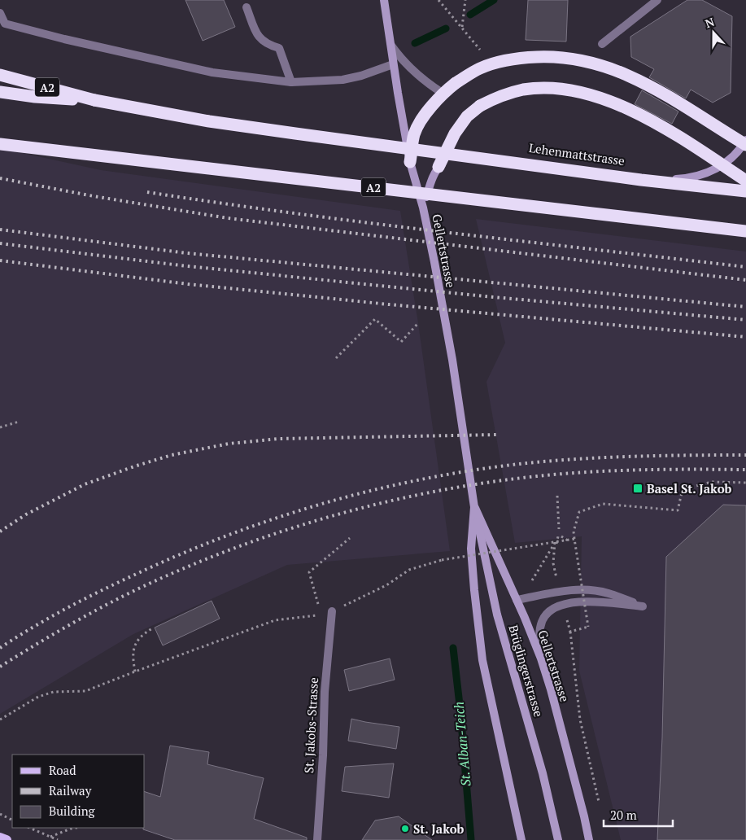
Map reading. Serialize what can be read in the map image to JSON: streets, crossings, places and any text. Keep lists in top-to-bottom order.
{
  "streets": {
    "highway": ["A2"],
    "main road": ["Lehenmattstrasse", "Gellertstrasse", "Brüglingerstrasse"],
    "street": ["St. Jakobs-Strasse"]
  },
  "crossings": [
    ["Gellertstrasse", "Brüglingerstrasse"]
  ],
  "water": ["St. Alban-Teich"],
  "places": {
    "transit": ["Basel St. Jakob"],
    "other": ["St. Jakob"]
  },
  "legend": ["Road", "Railway", "Building"],
  "scale_bar": "20 m",
  "north": "top"
}
